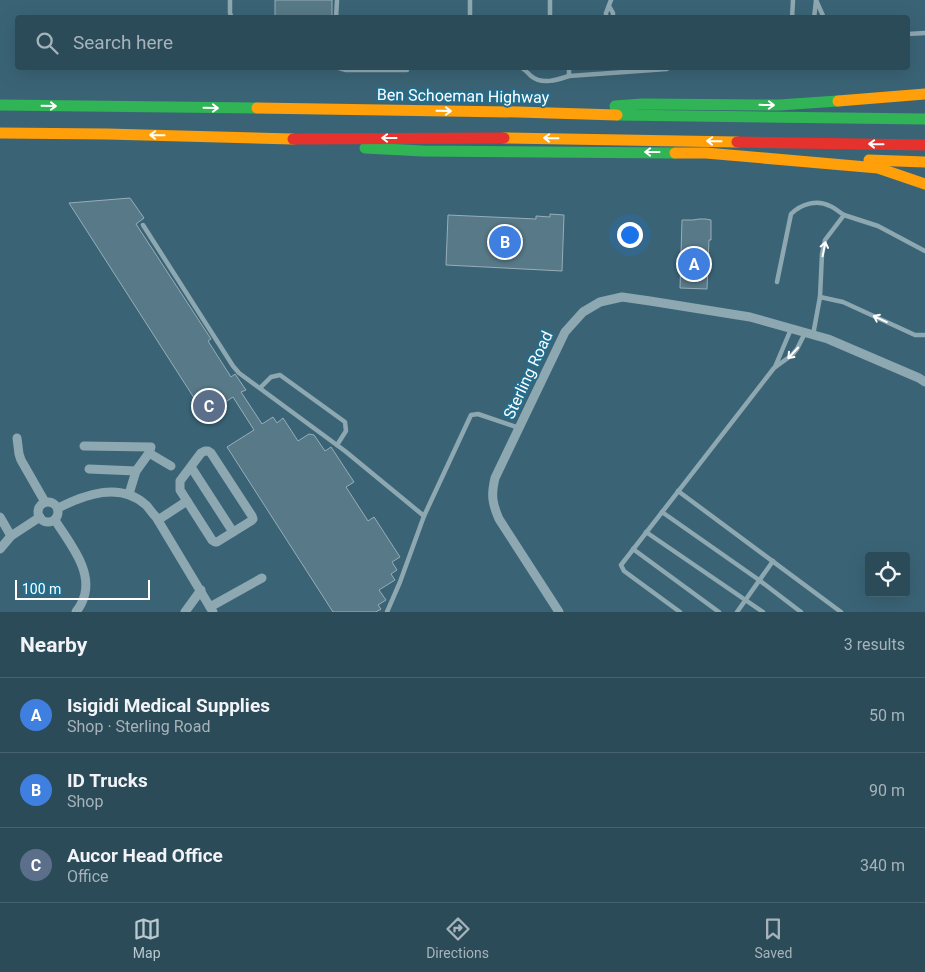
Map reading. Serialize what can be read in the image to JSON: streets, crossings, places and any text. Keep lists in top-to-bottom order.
{
  "streets": {
    "highway": ["Ben Schoeman Highway"],
    "street": ["Sterling Road"]
  },
  "scale_bar": "100 m",
  "page": {
    "search": "Search here",
    "pins": ["B", "A", "C"],
    "scale": "100 m",
    "heading": ["Nearby", "3 results"],
    "list": [
      {
        "mark": "A",
        "name": "Isigidi Medical Supplies",
        "note": "Shop · Sterling Road",
        "value": "50 m"
      },
      {
        "mark": "B",
        "name": "ID Trucks",
        "note": "Shop",
        "value": "90 m"
      },
      {
        "mark": "C",
        "name": "Aucor Head Office",
        "note": "Office",
        "value": "340 m"
      }
    ],
    "nav": ["Map", "Directions", "Saved"]
  }
}
